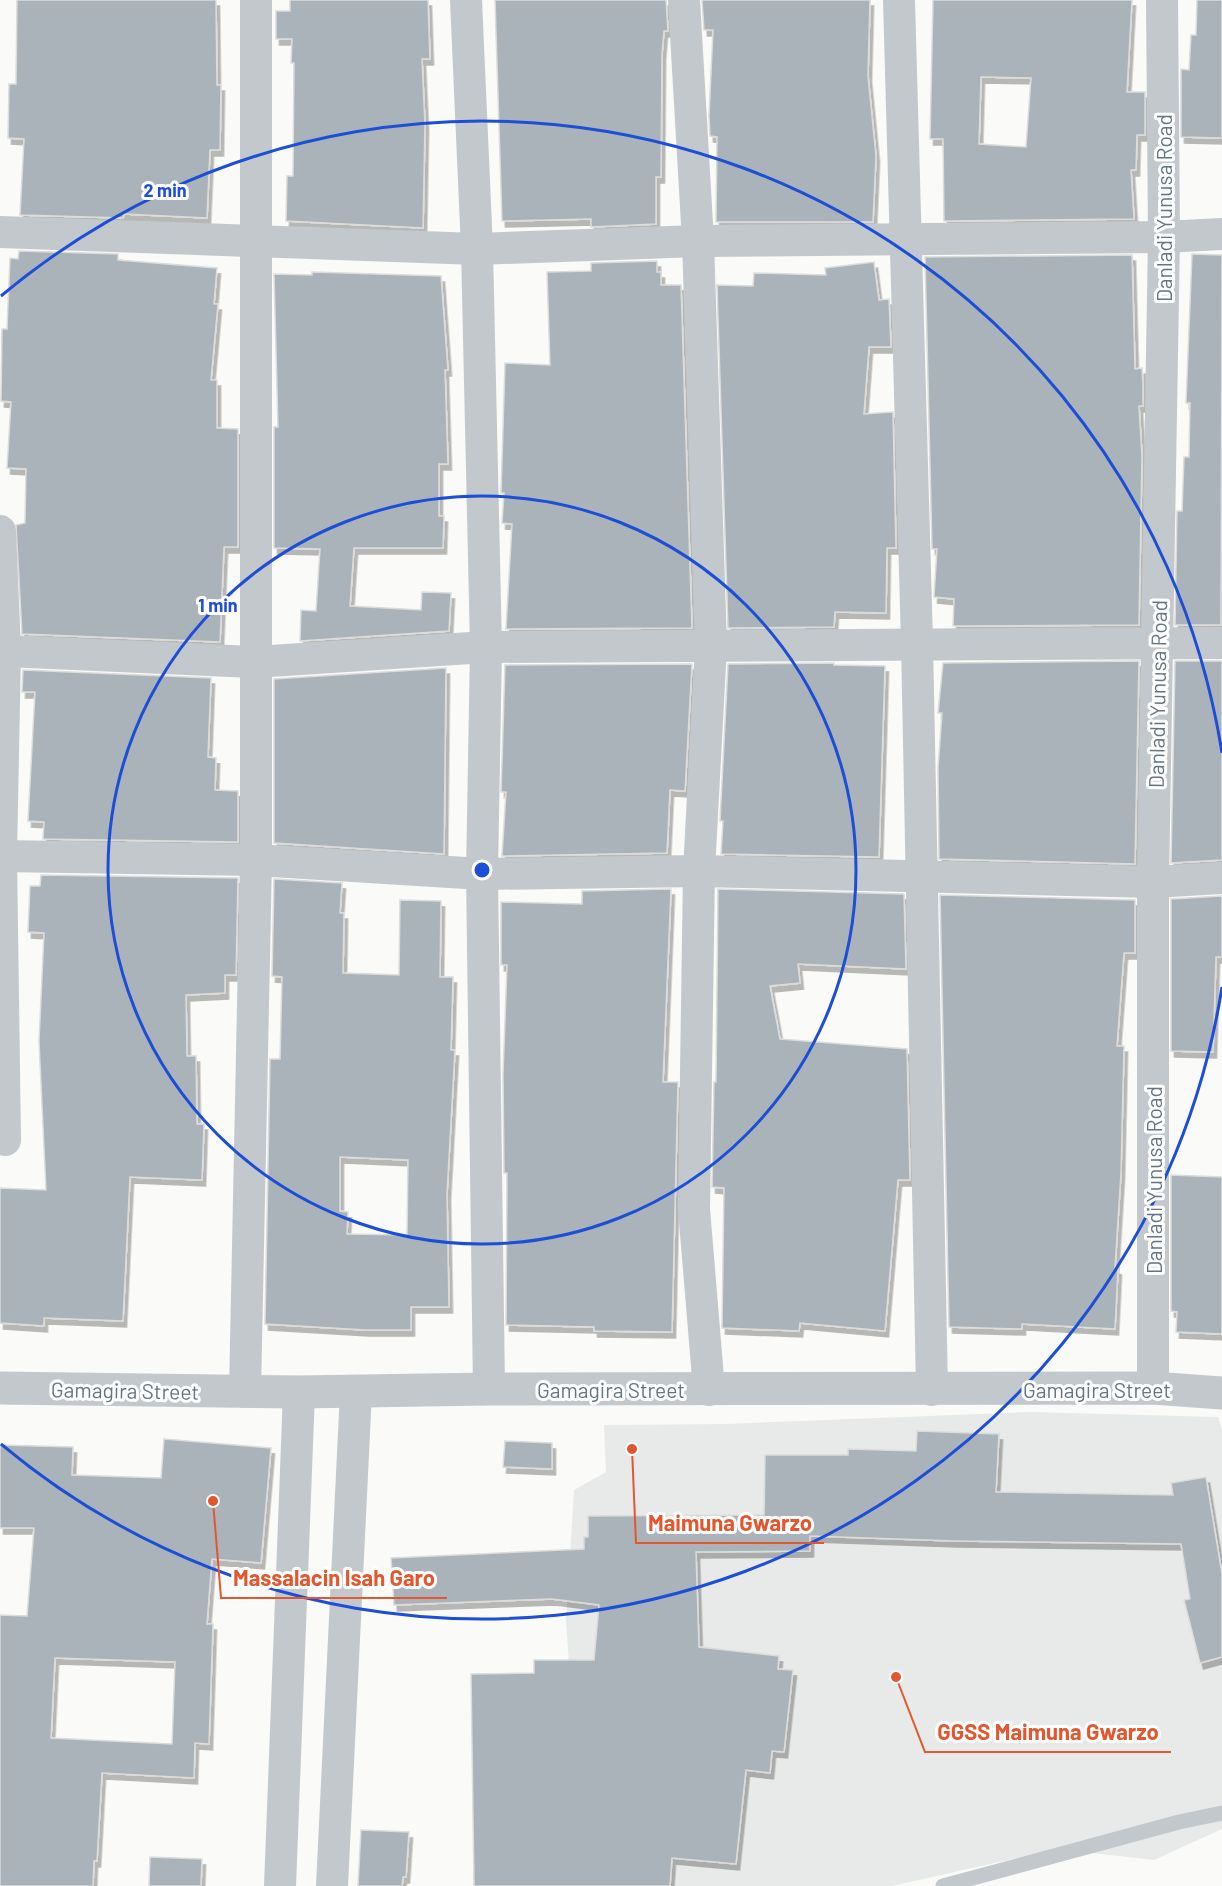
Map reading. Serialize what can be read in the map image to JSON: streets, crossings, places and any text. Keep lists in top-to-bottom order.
{
  "streets": {
    "street": ["Danladi Yunusa Road", "Gamagira Street"]
  },
  "crossings": [
    ["Danladi Yunusa Road", "Gamagira Street"]
  ],
  "places": ["Maimuna Gwarzo", "Massalacin Isah Garo", "GGSS Maimuna Gwarzo"],
  "rings": ["2 min", "1 min"]
}
